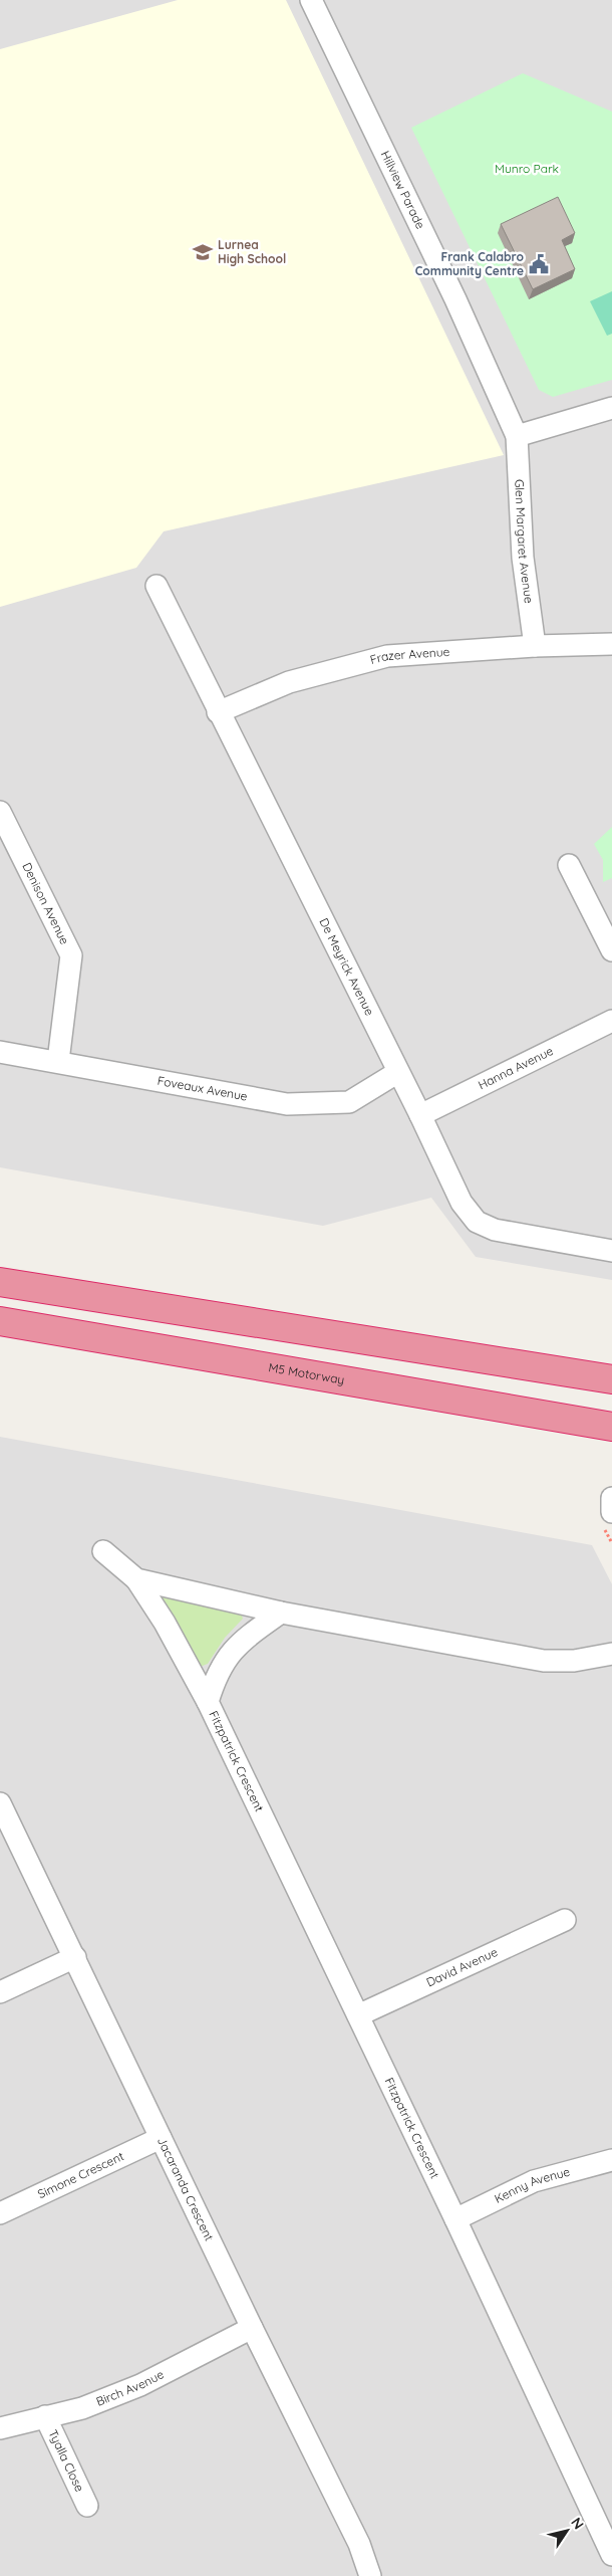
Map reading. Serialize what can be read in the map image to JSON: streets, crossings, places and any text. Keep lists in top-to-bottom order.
{
  "streets": {
    "highway": ["M5 Motorway"],
    "street": [
      "Hillview Parade",
      "Glen Margaret Avenue",
      "Frazer Avenue",
      "Denison Avenue",
      "De Meyrick Avenue",
      "Hanna Avenue",
      "Foveaux Avenue",
      "Fitzpatrick Crescent",
      "David Avenue",
      "Simone Crescent",
      "Kenny Avenue",
      "Jacaranda Crescent",
      "Birch Avenue",
      "Tyalla Close"
    ]
  },
  "crossings": [
    ["Hillview Parade", "Glen Margaret Avenue"],
    ["Glen Margaret Avenue", "Frazer Avenue"],
    ["Frazer Avenue", "De Meyrick Avenue"],
    ["Denison Avenue", "Foveaux Avenue"],
    ["De Meyrick Avenue", "Hanna Avenue"],
    ["De Meyrick Avenue", "Foveaux Avenue"],
    ["Fitzpatrick Crescent", "David Avenue"],
    ["Fitzpatrick Crescent", "Kenny Avenue"],
    ["Simone Crescent", "Jacaranda Crescent"],
    ["Jacaranda Crescent", "Birch Avenue"],
    ["Birch Avenue", "Tyalla Close"]
  ],
  "parks": ["Munro Park"],
  "places": {
    "school or university": ["Lurnea High School"],
    "public building": ["Frank Calabro Community Centre"]
  },
  "north": "top right"
}
